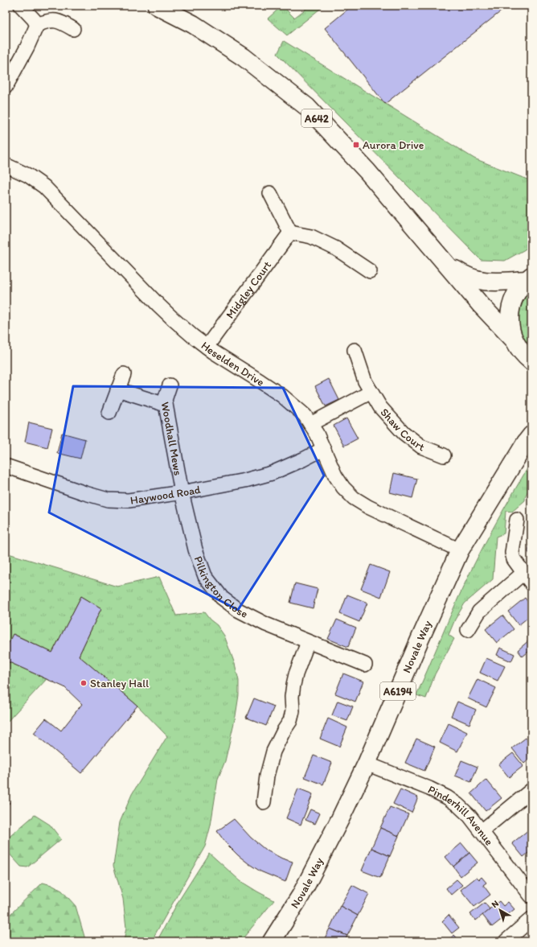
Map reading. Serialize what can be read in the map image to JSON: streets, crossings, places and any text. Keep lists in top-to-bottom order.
{
  "streets": {
    "main road": ["A642", "Novale Way", "A6194"],
    "street": [
      "Midgley Court",
      "Heselden Drive",
      "Shaw Court",
      "Woodhall Mews",
      "Haywood Road",
      "Pilkington Close",
      "Pinderhill Avenue"
    ]
  },
  "crossings": [
    ["Midgley Court", "Heselden Drive"],
    ["Heselden Drive", "Haywood Road"],
    ["Heselden Drive", "Novale Way"],
    ["Woodhall Mews", "Haywood Road"],
    ["Woodhall Mews", "Pilkington Close"],
    ["Haywood Road", "Pilkington Close"],
    ["Novale Way", "Pinderhill Avenue"]
  ],
  "places": {
    "transit": ["Aurora Drive"],
    "other": ["Stanley Hall"]
  },
  "north": "top left"
}
